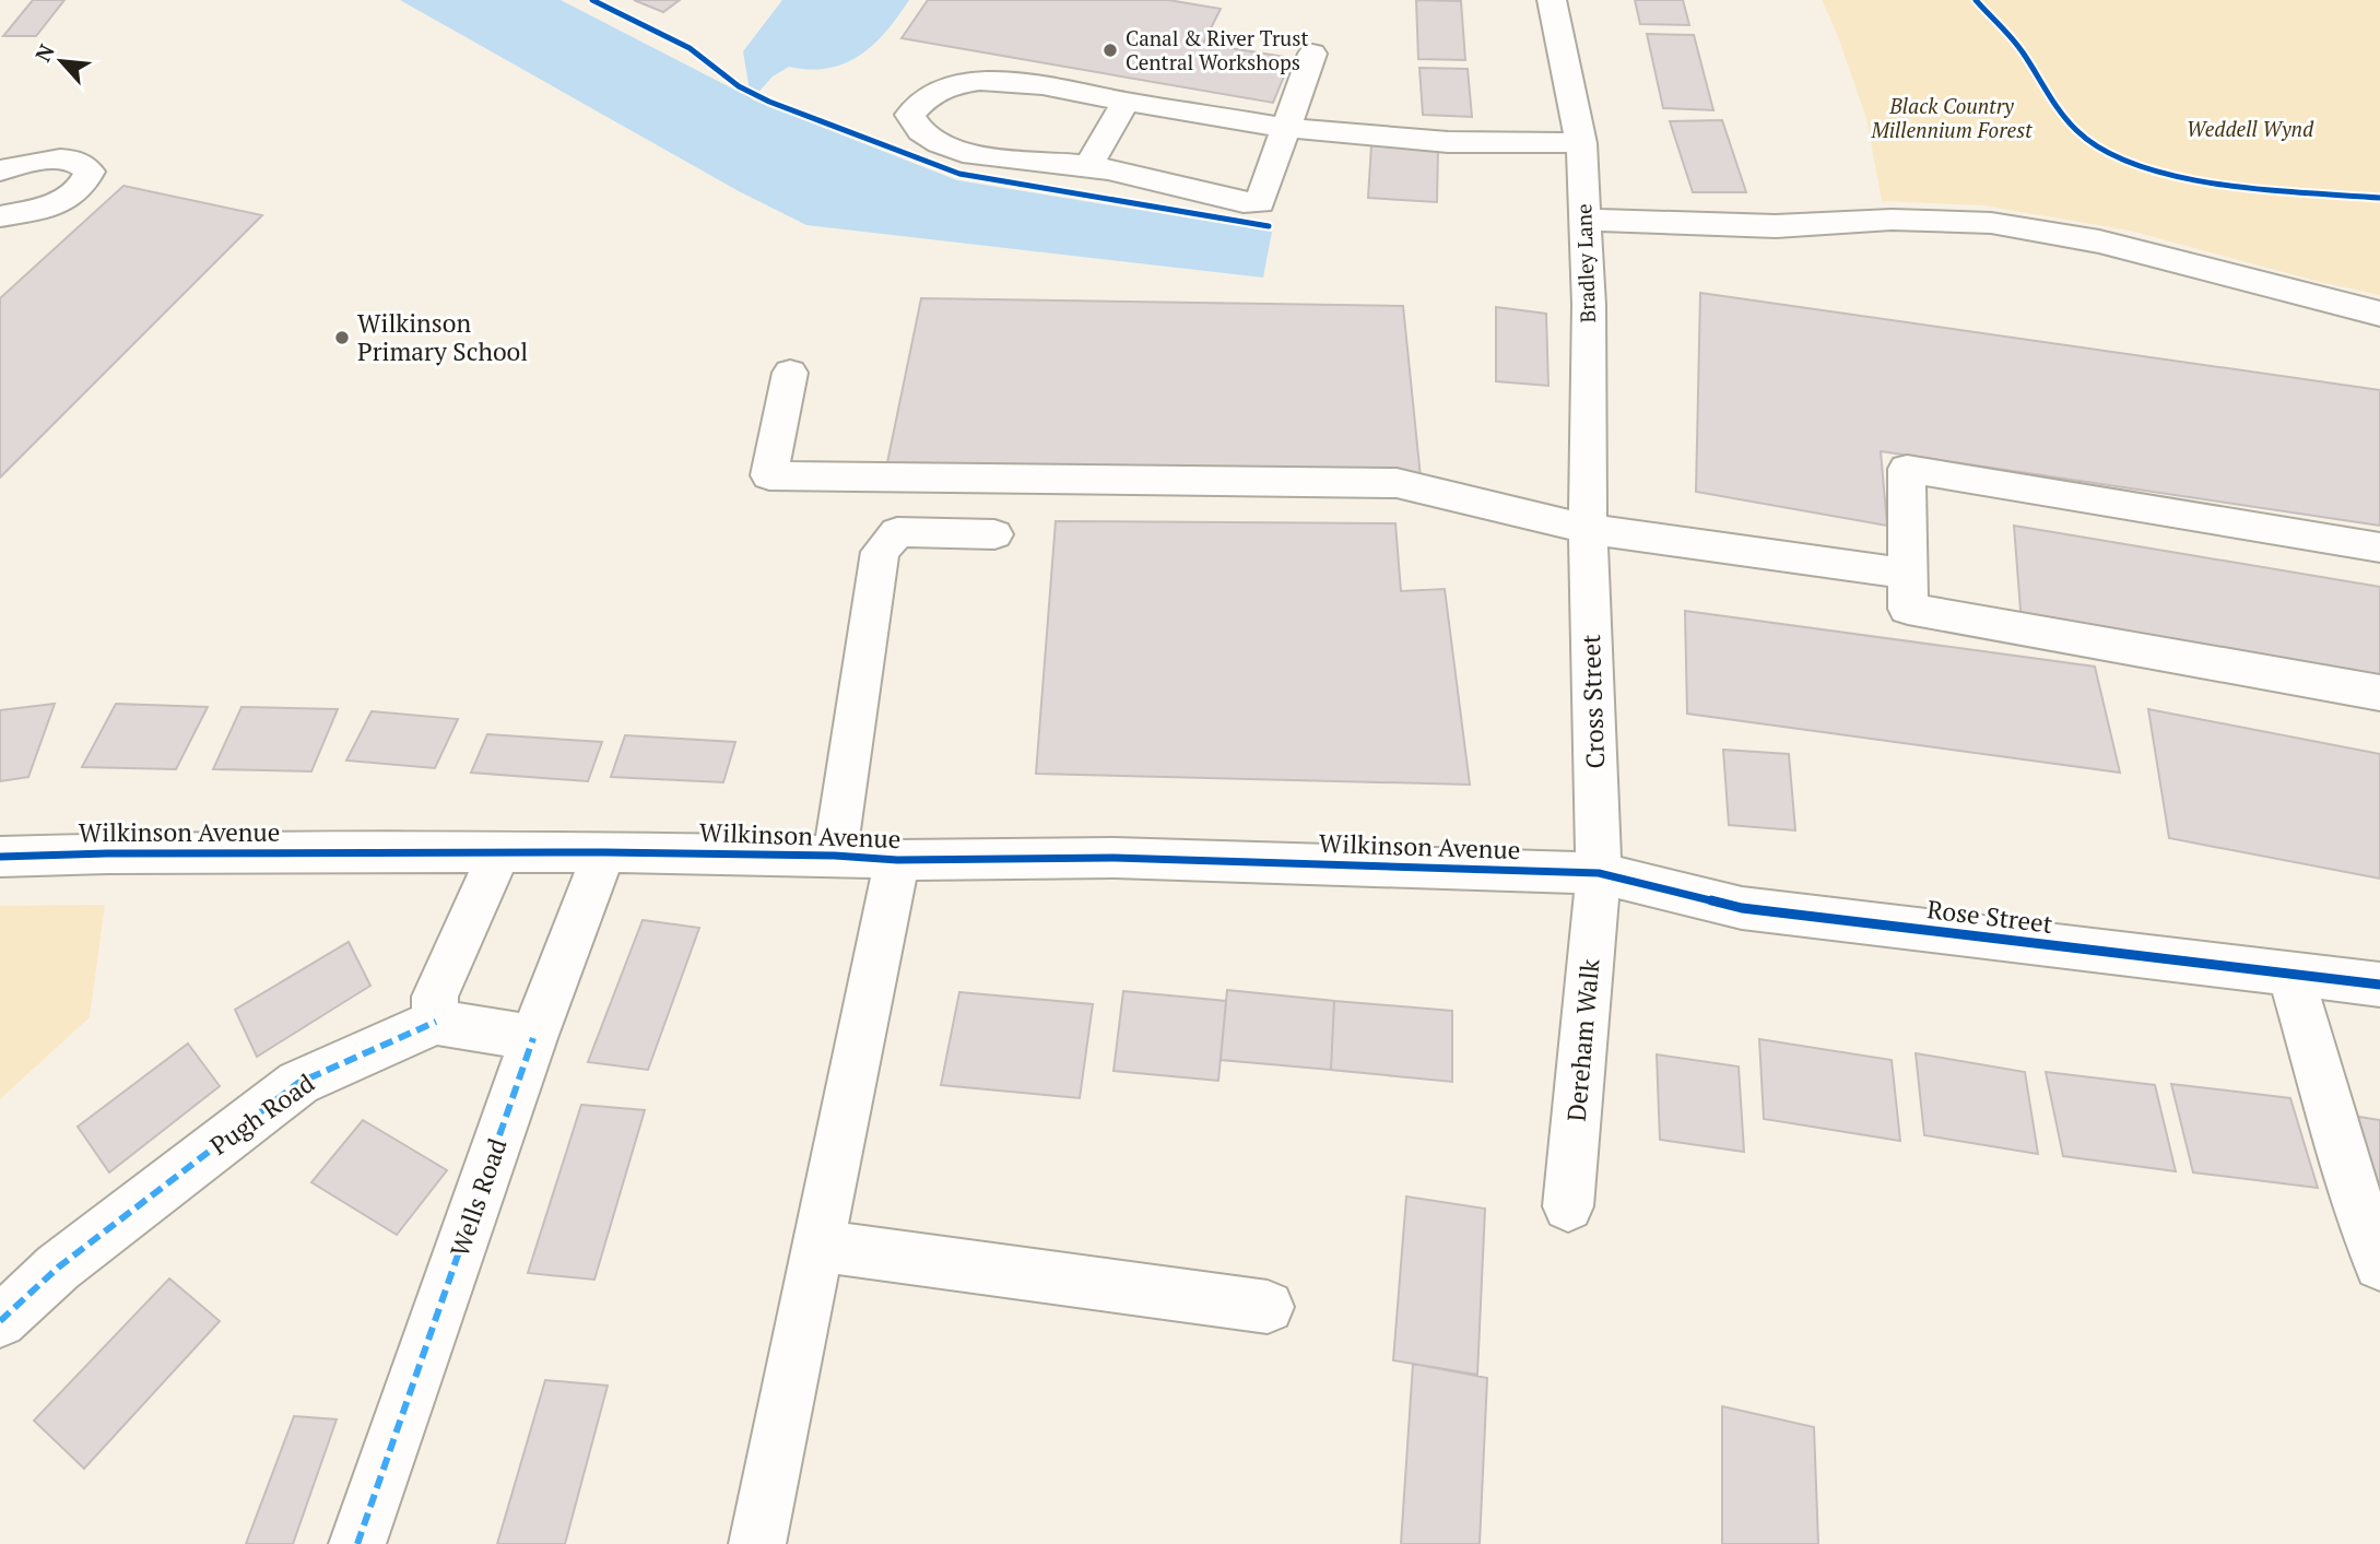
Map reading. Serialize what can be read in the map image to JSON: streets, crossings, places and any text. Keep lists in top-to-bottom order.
{
  "streets": {
    "street": [
      "Bradley Lane",
      "Cross Street",
      "Wilkinson Avenue",
      "Rose Street",
      "Dereham Walk",
      "Pugh Road",
      "Wells Road"
    ]
  },
  "crossings": [
    ["Bradley Lane", "Cross Street"],
    ["Cross Street", "Wilkinson Avenue"],
    ["Cross Street", "Rose Street"],
    ["Cross Street", "Dereham Walk"],
    ["Wilkinson Avenue", "Rose Street"],
    ["Wilkinson Avenue", "Dereham Walk"],
    ["Wilkinson Avenue", "Wells Road"],
    ["Rose Street", "Dereham Walk"]
  ],
  "parks": ["Black Country Millennium Forest", "Weddell Wynd"],
  "places": ["Canal & River Trust Central Workshops", "Wilkinson Primary School"],
  "north": "top left"
}
